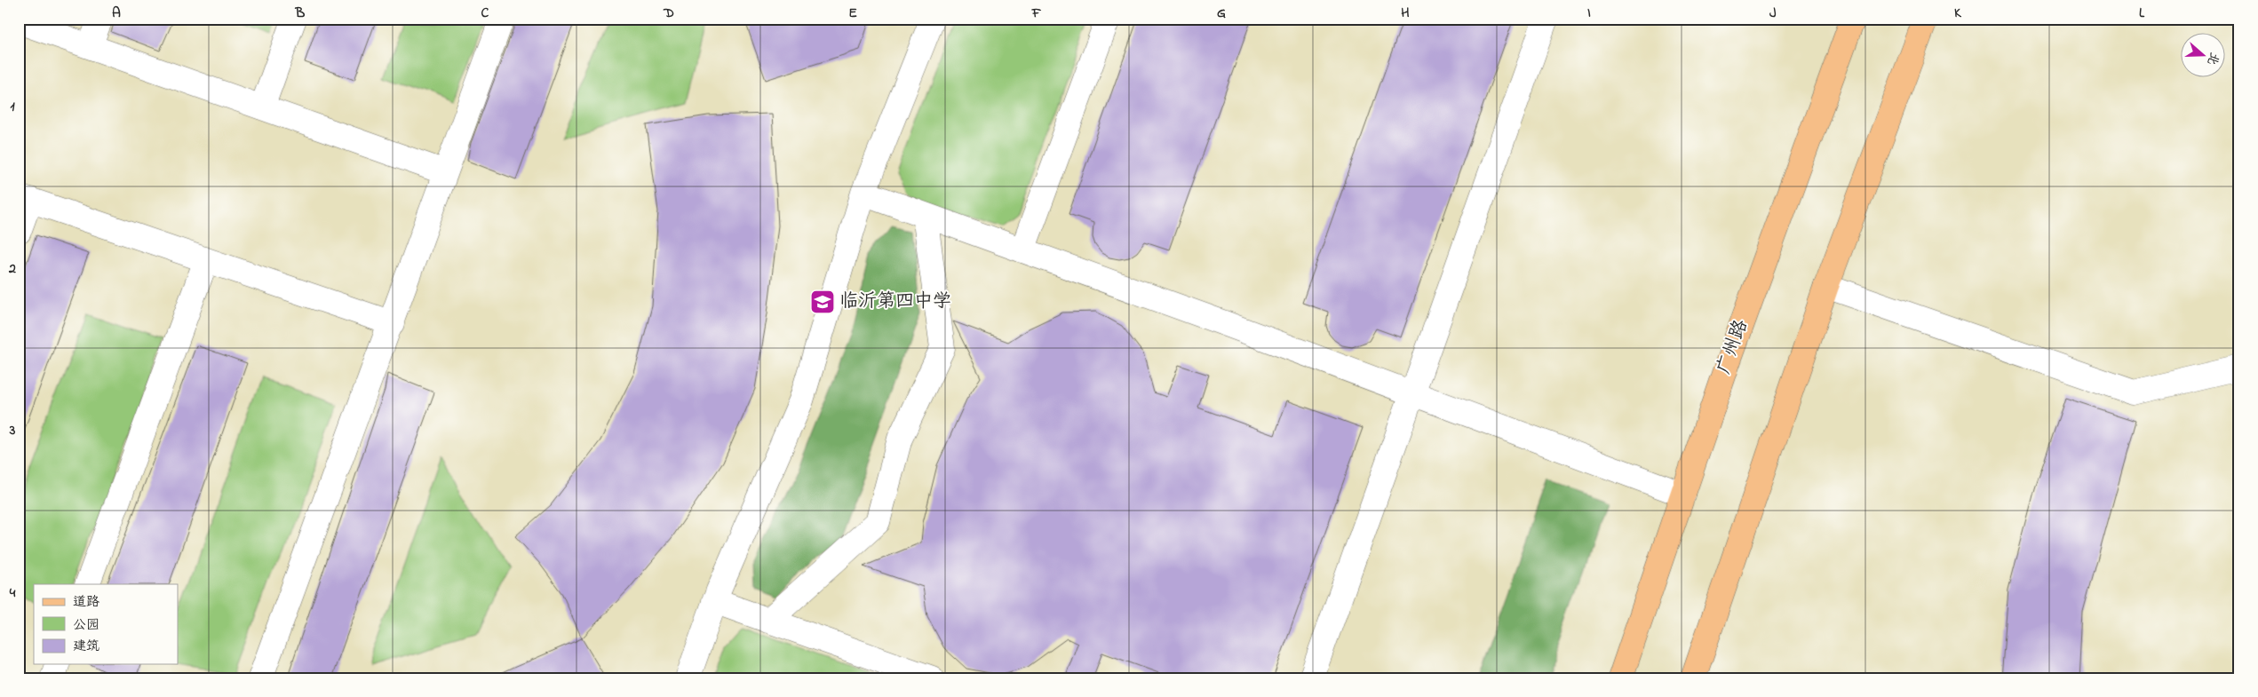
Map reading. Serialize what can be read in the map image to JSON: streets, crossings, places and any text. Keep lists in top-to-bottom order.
{
  "streets": {
    "main road": ["广州路"]
  },
  "places": {
    "school or university": ["临沂第四中学"]
  },
  "legend": ["道路", "公园", "建筑"],
  "north": "right",
  "grid": {
    "columns": [
      "A",
      "B",
      "C",
      "D",
      "E",
      "F",
      "G",
      "H",
      "I",
      "J",
      "K",
      "L"
    ],
    "rows": [
      "1",
      "2",
      "3",
      "4"
    ]
  }
}
